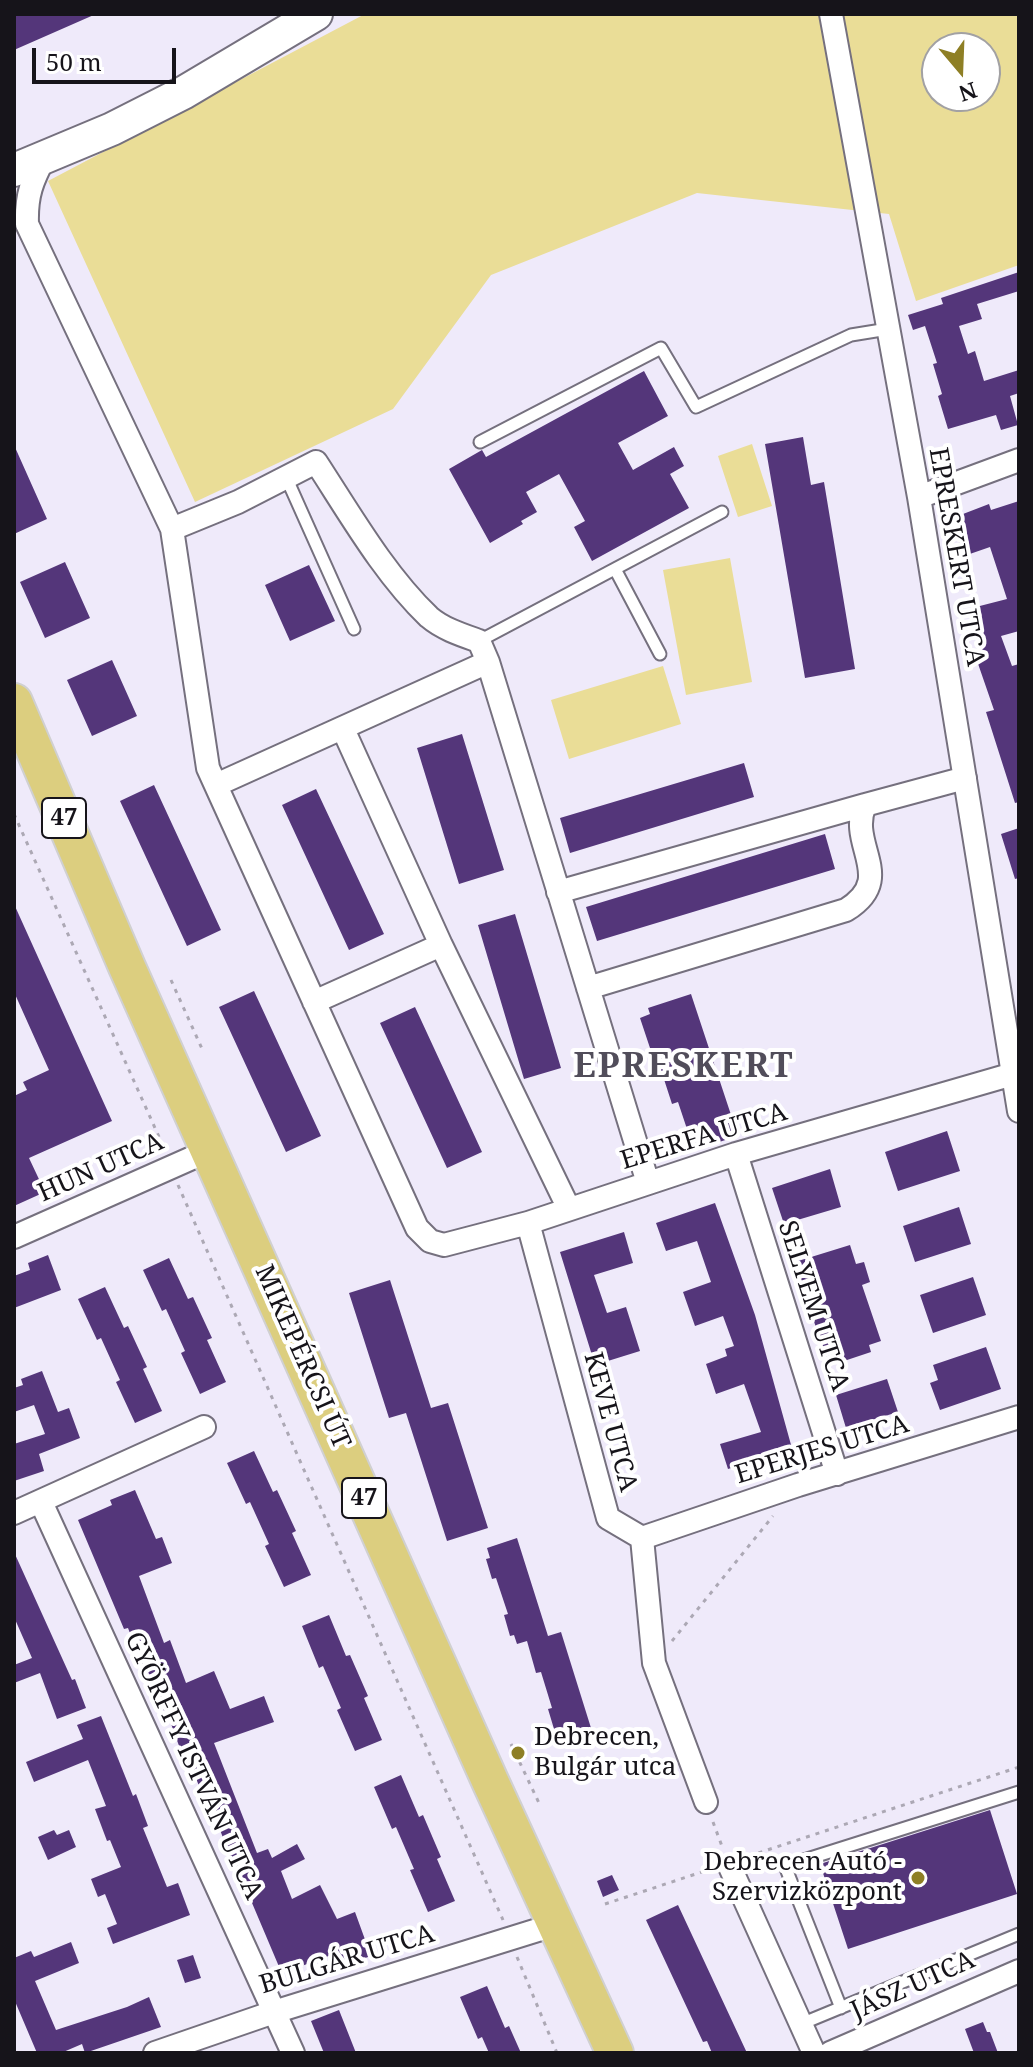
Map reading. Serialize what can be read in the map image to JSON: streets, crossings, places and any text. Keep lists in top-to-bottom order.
{
  "streets": {
    "main road": ["47", "MIKEPÉRCSI ÚT"],
    "street": [
      "EPRESKERT UTCA",
      "EPERFA UTCA",
      "HUN UTCA",
      "SELYEM UTCA",
      "KEVE UTCA",
      "EPERJES UTCA",
      "GYÖRFFY ISTVÁN UTCA",
      "BULGÁR UTCA",
      "JÁSZ UTCA"
    ]
  },
  "crossings": [
    ["EPRESKERT UTCA", "EPERFA UTCA"],
    ["EPERFA UTCA", "SELYEM UTCA"],
    ["EPERFA UTCA", "KEVE UTCA"],
    ["HUN UTCA", "MIKEPÉRCSI ÚT"],
    ["SELYEM UTCA", "EPERJES UTCA"],
    ["MIKEPÉRCSI ÚT", "BULGÁR UTCA"],
    ["KEVE UTCA", "EPERJES UTCA"],
    ["GYÖRFFY ISTVÁN UTCA", "BULGÁR UTCA"]
  ],
  "districts": ["EPRESKERT"],
  "places": ["Debrecen, Bulgár utca", "Debrecen Autó - Szervizközpont"],
  "scale_bar": "50 m",
  "north": "bottom"
}
